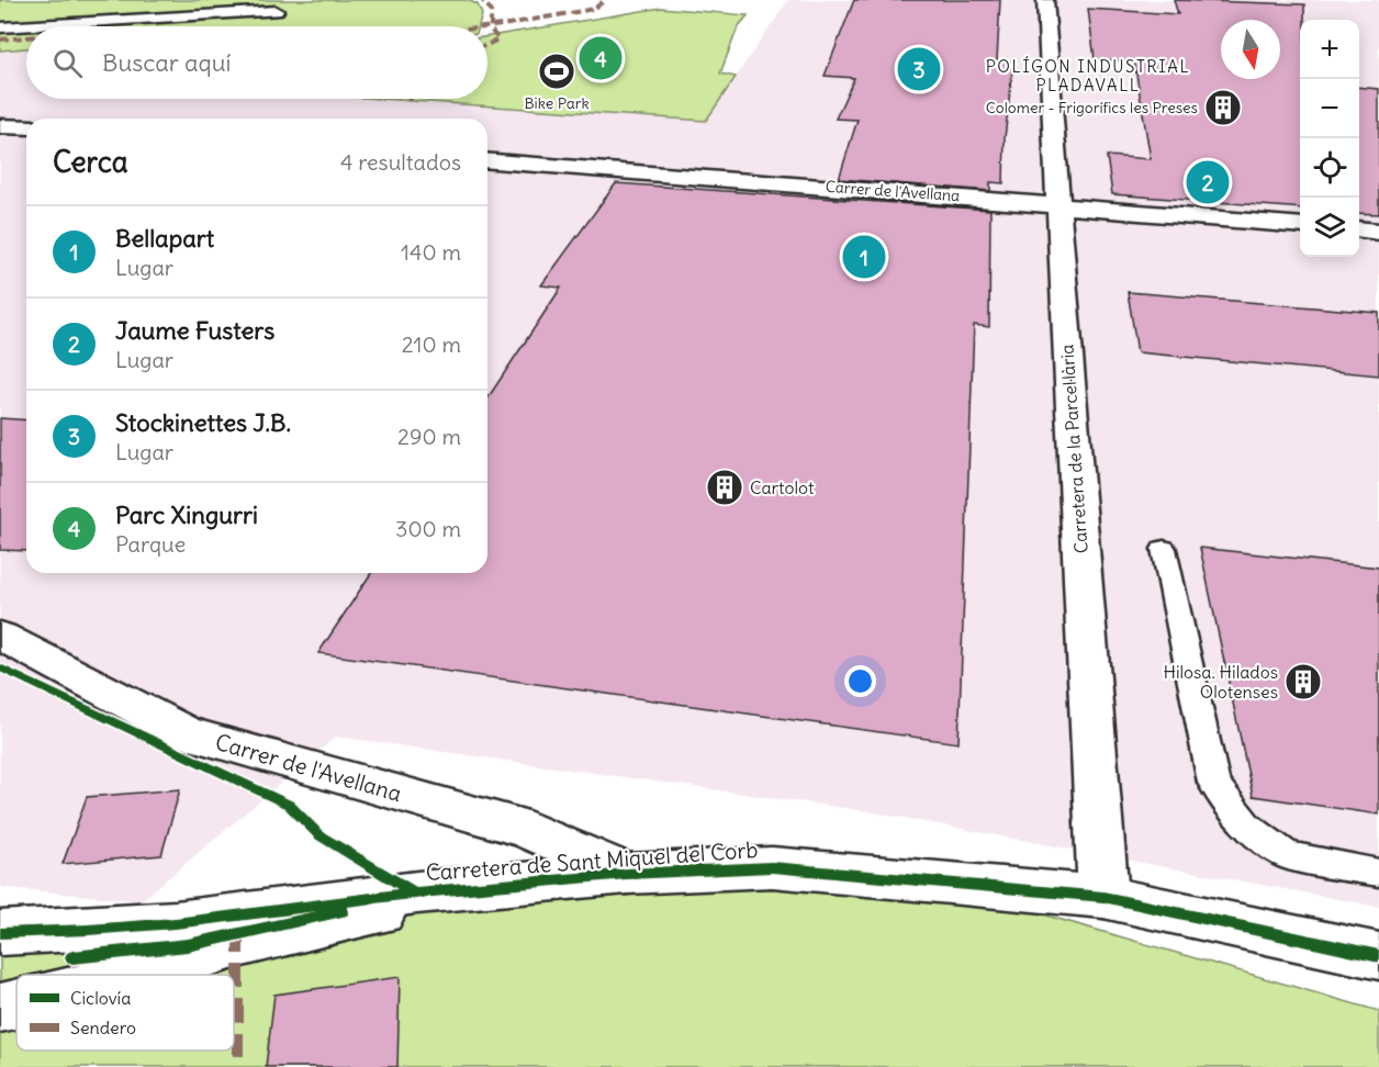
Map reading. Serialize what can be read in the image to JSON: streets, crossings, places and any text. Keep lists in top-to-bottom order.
{
  "streets": {
    "street": ["Carrer de l'Avellana", "Carretera de la Parcel·lària", "Carretera de Sant Miquel del Corb"]
  },
  "crossings": [
    ["Carrer de l'Avellana", "Carretera de la Parcel·lària"],
    ["Carrer de l'Avellana", "Carretera de Sant Miquel del Corb"],
    ["Carretera de la Parcel·lària", "Carretera de Sant Miquel del Corb"]
  ],
  "districts": ["POLÍGON INDUSTRIAL PLADAVALL"],
  "places": {
    "sports": ["Bike Park"],
    "building": ["Colomer - Frigorífics les Preses", "Cartolot", "Hilosa. Hilados Olotenses"]
  },
  "legend": ["Ciclovía", "Sendero"],
  "north": "bottom",
  "page": {
    "map_buttons": ["+", "−"],
    "search": "Buscar aquí",
    "pins": [
      "4",
      "3",
      "2",
      "1"
    ],
    "heading": ["Cerca", "4 resultados"],
    "list": [
      {
        "mark": "1",
        "name": "Bellapart",
        "note": "Lugar",
        "value": "140 m"
      },
      {
        "mark": "2",
        "name": "Jaume Fusters",
        "note": "Lugar",
        "value": "210 m"
      },
      {
        "mark": "3",
        "name": "Stockinettes J.B.",
        "note": "Lugar",
        "value": "290 m"
      },
      {
        "mark": "4",
        "name": "Parc Xingurri",
        "note": "Parque",
        "value": "300 m"
      }
    ]
  }
}
